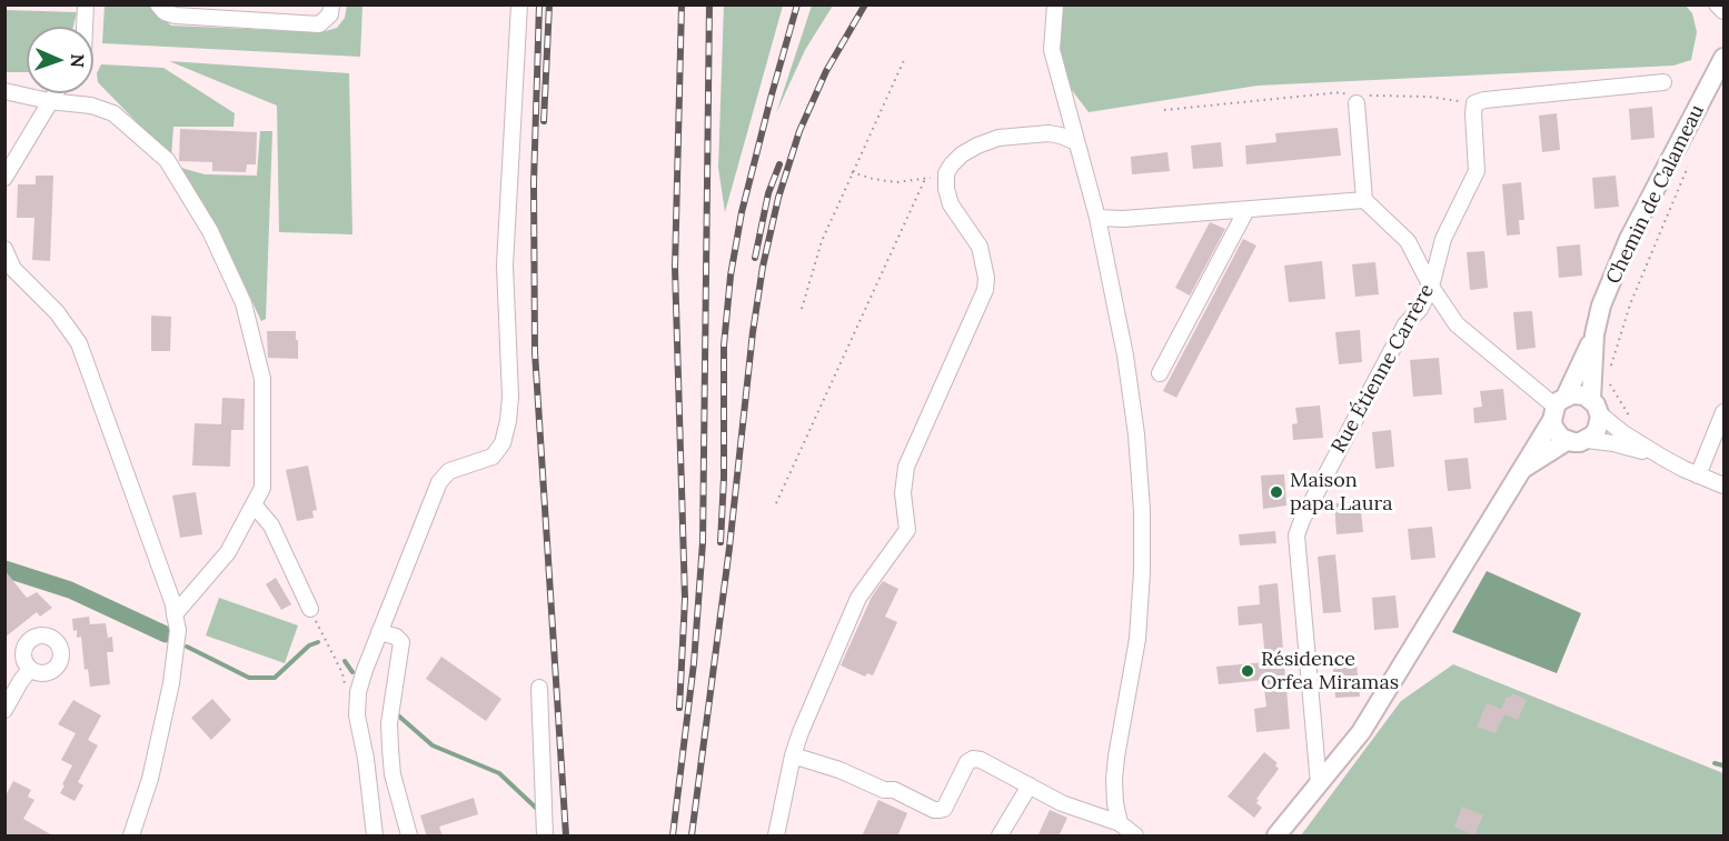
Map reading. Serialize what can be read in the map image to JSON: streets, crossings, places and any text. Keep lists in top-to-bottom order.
{
  "streets": {
    "main road": ["Chemin de Calameau"],
    "street": ["Rue Étienne Carrère"]
  },
  "crossings": [
    ["Chemin de Calameau", "Rue Étienne Carrère"]
  ],
  "places": ["Maison papa Laura", "Résidence Orfea Miramas"],
  "north": "right"
}
